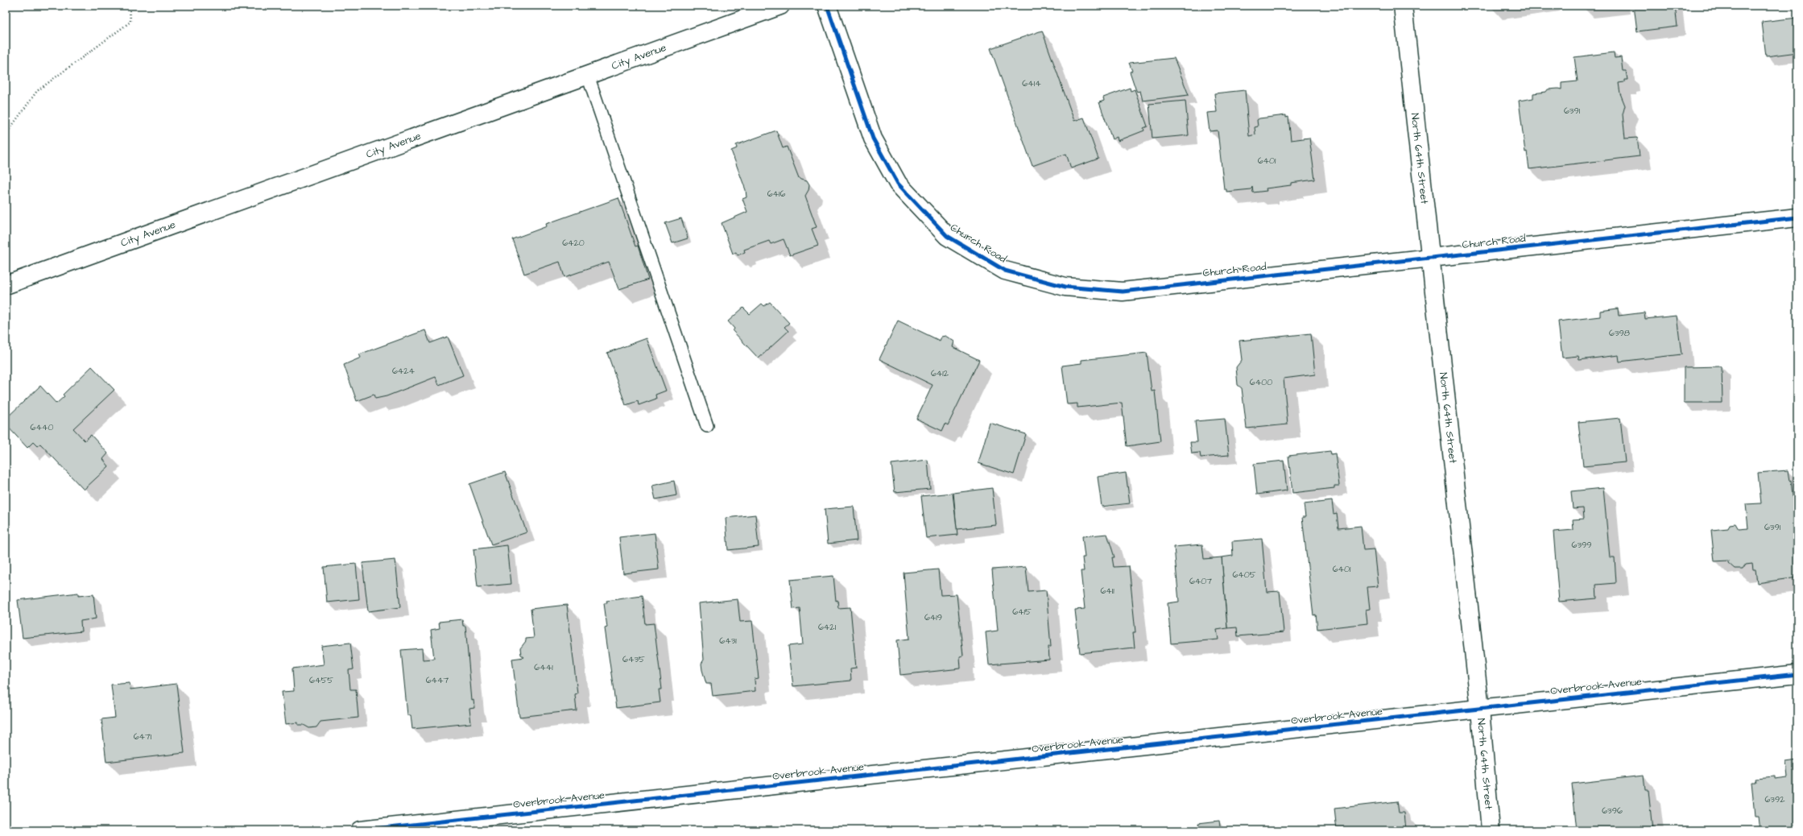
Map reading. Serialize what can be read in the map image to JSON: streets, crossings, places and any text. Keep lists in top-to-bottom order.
{
  "streets": {
    "main road": [
      "City Avenue",
      "North 64th Street",
      "Church Road",
      "Overbrook Avenue"
    ]
  },
  "crossings": [
    ["North 64th Street", "Church Road"],
    ["North 64th Street", "Overbrook Avenue"]
  ],
  "house_numbers": [
    "6414",
    "6391",
    "6401",
    "6416",
    "6420",
    "6398",
    "6424",
    "6412",
    "6400",
    "6440",
    "6391",
    "6399",
    "6401",
    "6405",
    "6407",
    "6411",
    "6415",
    "6419",
    "6421",
    "6431",
    "6435",
    "6441",
    "6455",
    "6447",
    "6471",
    "6392",
    "6396"
  ]
}
